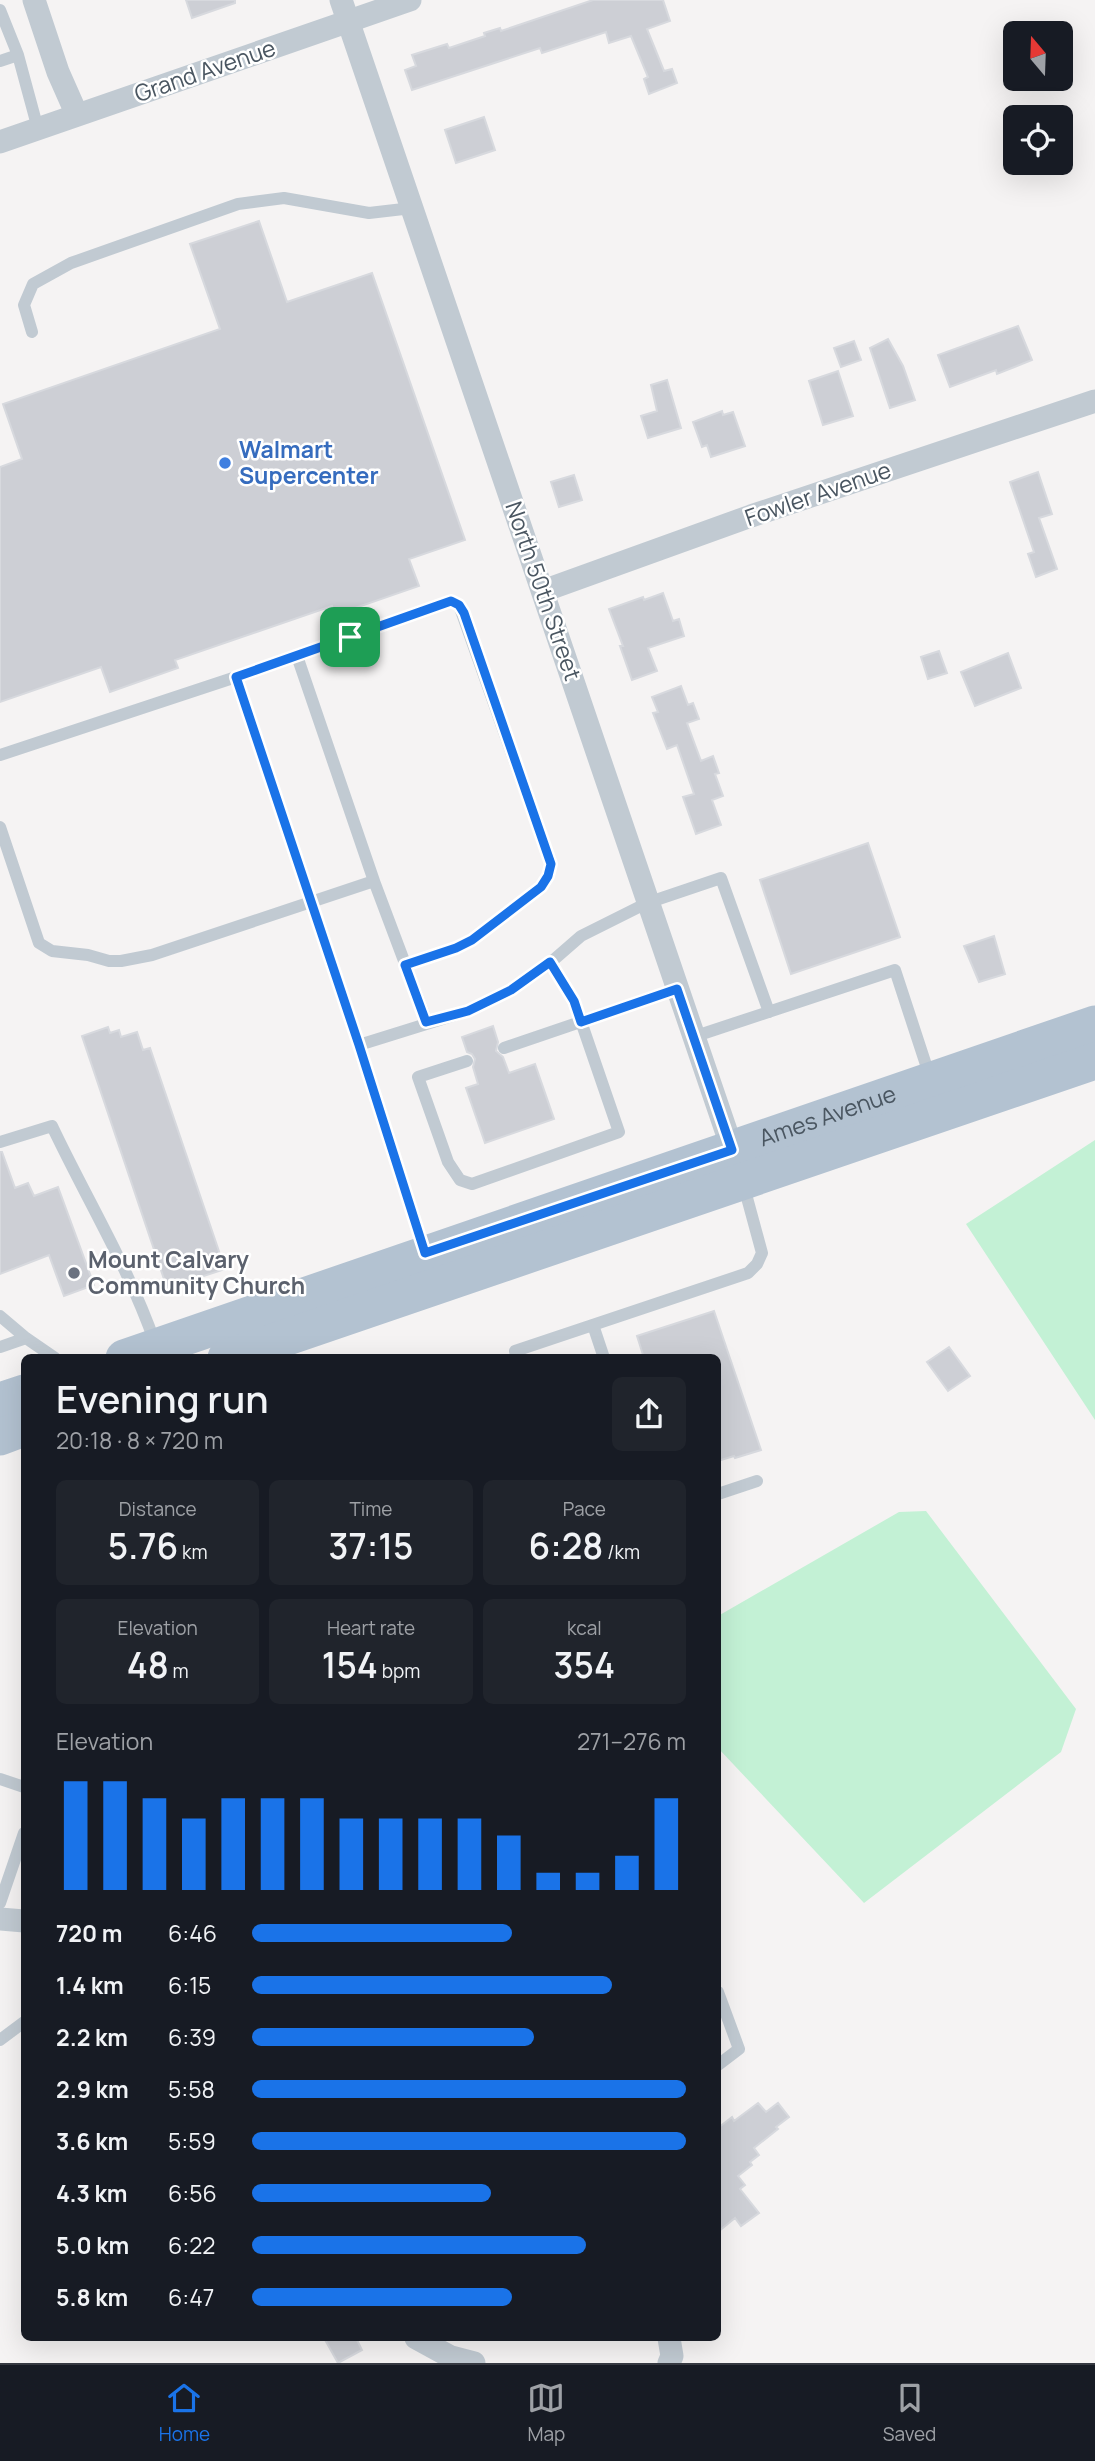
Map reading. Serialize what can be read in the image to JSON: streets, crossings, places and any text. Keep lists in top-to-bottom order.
{
  "streets": {
    "main road": ["Ames Avenue"],
    "street": ["Grand Avenue", "Fowler Avenue", "North 50th Street"]
  },
  "crossings": [
    ["Grand Avenue", "North 50th Street"],
    ["Fowler Avenue", "North 50th Street"],
    ["North 50th Street", "Ames Avenue"]
  ],
  "places": ["Walmart Supercenter", "Mount Calvary Community Church"],
  "north": "top",
  "page": {
    "heading": ["Evening run", "20:18 · 8 × 720 m"],
    "stats": [
      ["Distance", "5.76 km"],
      ["Time", "37:15"],
      ["Pace", "6:28 /km"],
      ["Elevation", "48 m"],
      ["Heart rate", "154 bpm"],
      ["kcal", "354"]
    ],
    "chart": ["Elevation", "271–276 m"],
    "list": [
      {
        "name": "720 m",
        "note": "6:46"
      },
      {
        "name": "1.4 km",
        "note": "6:15"
      },
      {
        "name": "2.2 km",
        "note": "6:39"
      },
      {
        "name": "2.9 km",
        "note": "5:58"
      },
      {
        "name": "3.6 km",
        "note": "5:59"
      },
      {
        "name": "4.3 km",
        "note": "6:56"
      },
      {
        "name": "5.0 km",
        "note": "6:22"
      },
      {
        "name": "5.8 km",
        "note": "6:47"
      }
    ],
    "tabs": ["Home", "Map", "Saved"]
  }
}
